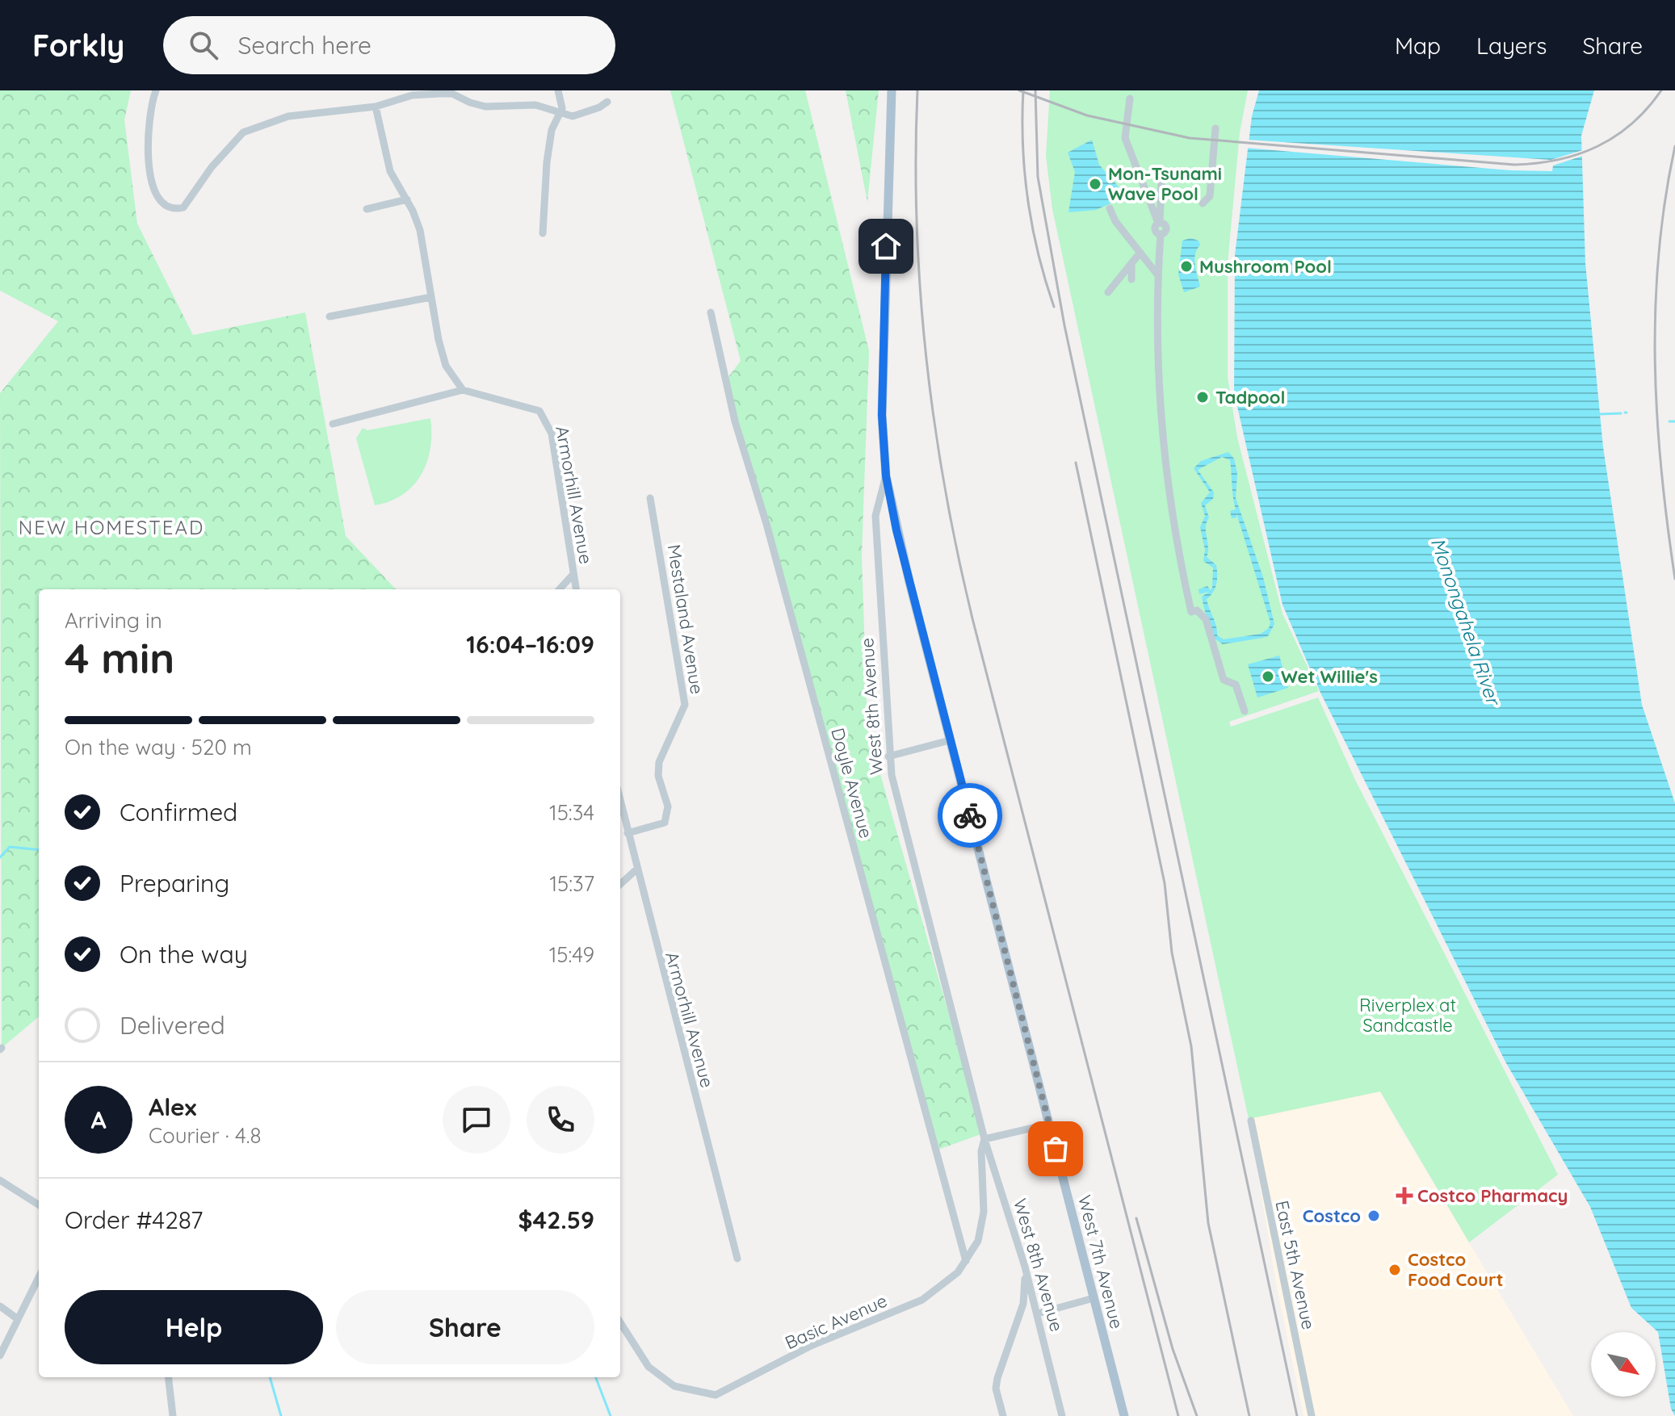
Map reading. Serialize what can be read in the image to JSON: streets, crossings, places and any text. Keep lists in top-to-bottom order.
{
  "streets": {
    "main road": ["West 8th Avenue", "West 7th Avenue"],
    "street": [
      "Armorhill Avenue",
      "Mestaland Avenue",
      "Doyle Avenue",
      "East 5th Avenue",
      "Basic Avenue"
    ]
  },
  "crossings": [
    ["Armorhill Avenue", "Mestaland Avenue"],
    ["West 8th Avenue", "West 7th Avenue"],
    ["West 8th Avenue", "Basic Avenue"],
    ["Doyle Avenue", "Basic Avenue"]
  ],
  "districts": ["NEW HOMESTEAD"],
  "water": ["Monongahela River"],
  "parks": ["Riverplex at Sandcastle"],
  "places": {
    "other": [
      "Mon-Tsunami Wave Pool",
      "Mushroom Pool",
      "Tadpool",
      "Wet Willie's",
      "Costco",
      "Costco Food Court"
    ],
    "health": ["Costco Pharmacy"]
  },
  "north": "bottom right",
  "page": {
    "header": "Forkly",
    "search": "Search here",
    "nav": ["Map", "Layers", "Share"],
    "heading": ["4 min", "Arriving in", "16:04–16:09"],
    "panel": [
      "Alex",
      "Courier · 4.8",
      "Order #4287",
      "$42.59"
    ],
    "bar": "On the way · 520 m",
    "list": [
      ["Confirmed", "15:34"],
      ["Preparing", "15:37"],
      ["On the way", "15:49"],
      "Delivered"
    ],
    "round": "A",
    "buttons": ["Help", "Share"]
  }
}
